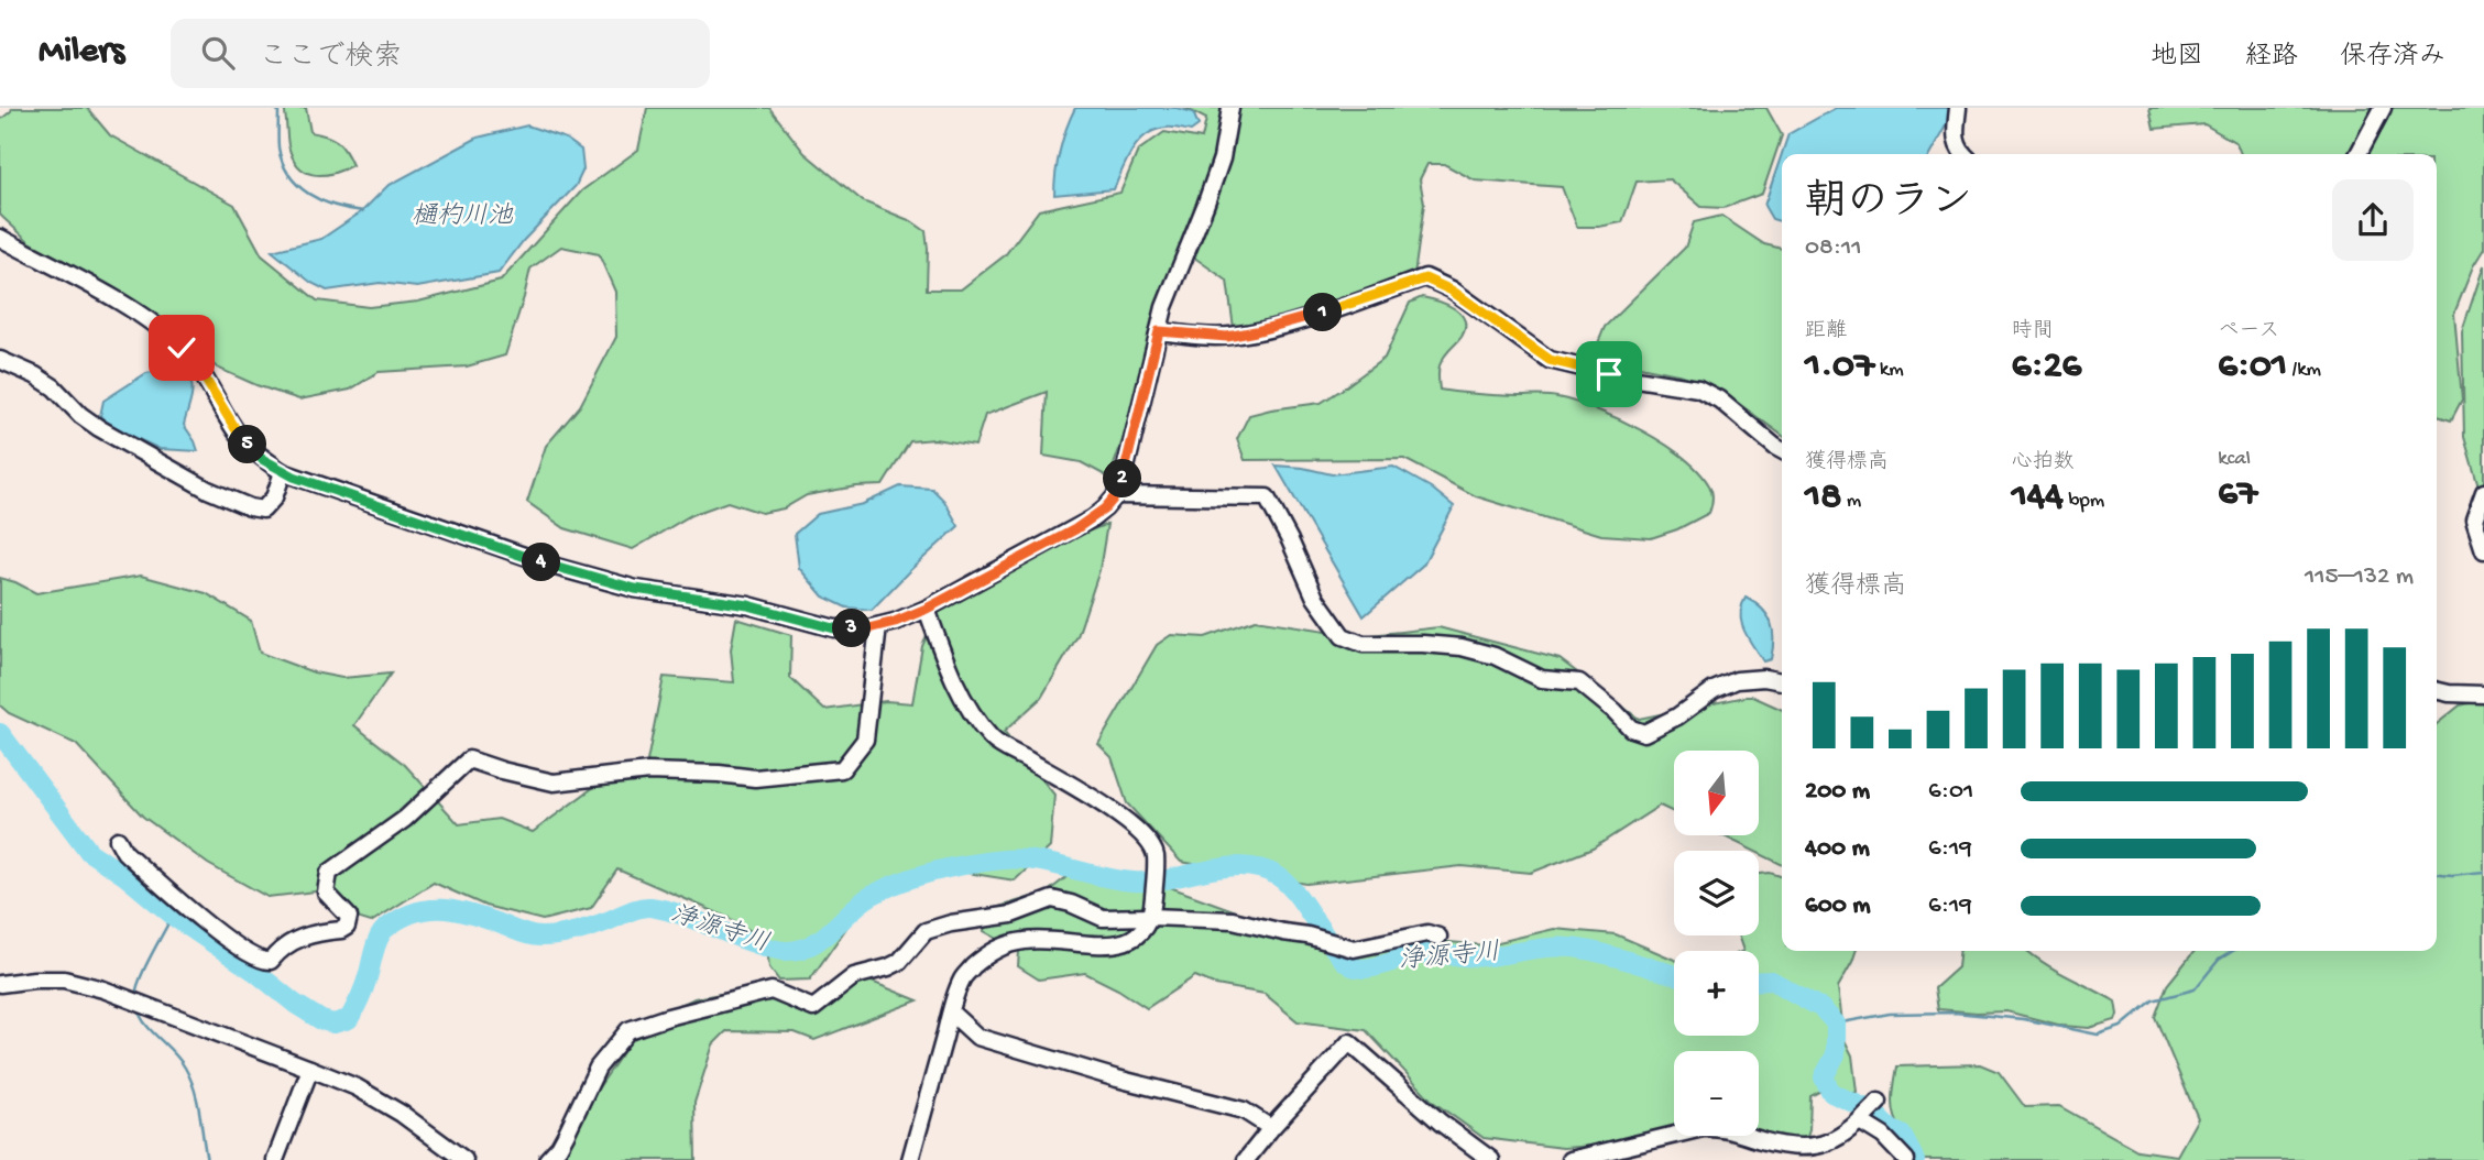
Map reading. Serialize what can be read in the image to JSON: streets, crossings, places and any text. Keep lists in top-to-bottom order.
{
  "water": ["樋杓川池", "浄源寺川"],
  "north": "bottom",
  "page": {
    "header": "Milers",
    "search": "ここで検索",
    "nav": ["地図", "経路", "保存済み"],
    "heading": ["朝のラン", "08:11"],
    "stats": [
      ["距離", "1.07 km"],
      ["時間", "6:26"],
      ["ペース", "6:01 /km"],
      ["獲得標高", "18 m"],
      ["心拍数", "144 bpm"],
      ["kcal", "67"]
    ],
    "pins": [
      "1",
      "5",
      "2",
      "4",
      "3"
    ],
    "chart": ["獲得標高", "115–132 m"],
    "map_buttons": ["+", "−"],
    "list": [
      {
        "name": "200 m",
        "note": "6:01"
      },
      {
        "name": "400 m",
        "note": "6:19"
      },
      {
        "name": "600 m",
        "note": "6:19"
      }
    ]
  }
}
